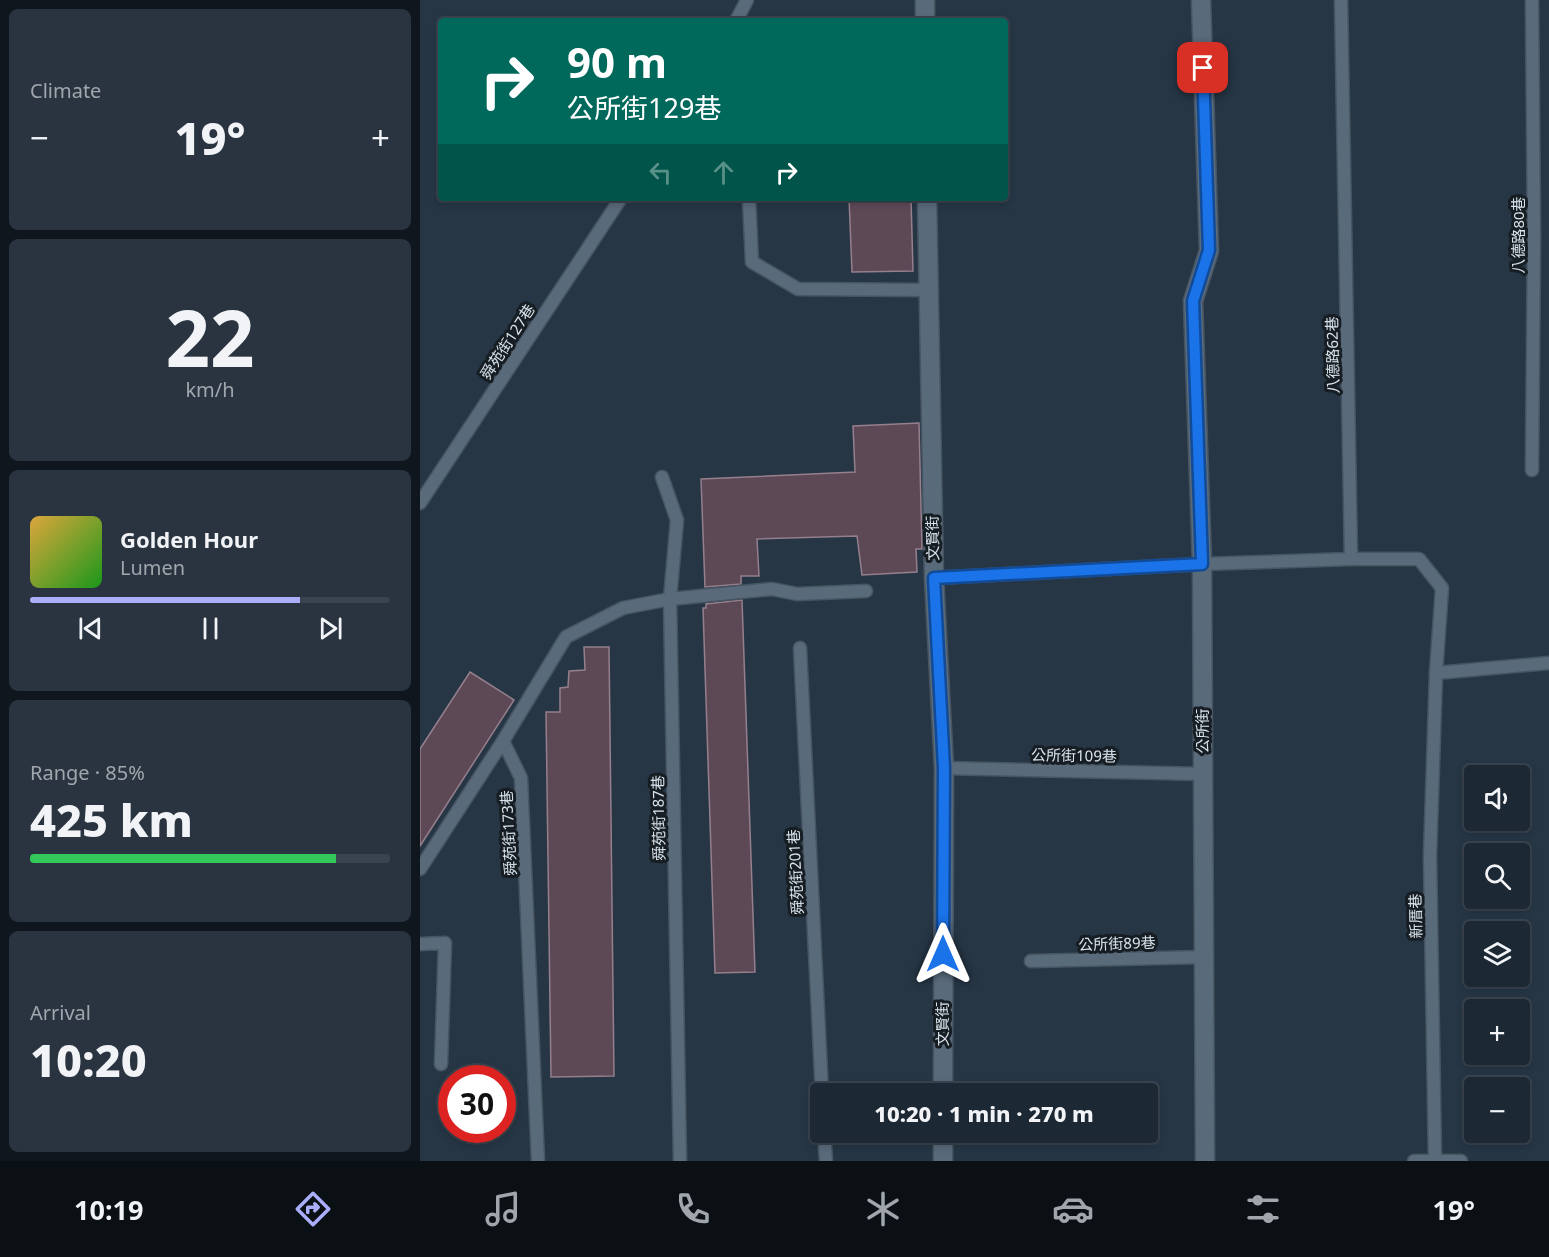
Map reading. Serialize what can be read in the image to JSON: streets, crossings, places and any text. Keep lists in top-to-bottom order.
{
  "streets": {
    "street": ["文賢街", "公所街"],
    "lane": [
      "八德路80巷",
      "舜苑街127巷",
      "八德路62巷",
      "公所街109巷",
      "舜苑街187巷",
      "舜苑街173巷",
      "舜苑街201巷",
      "新厝巷",
      "公所街89巷"
    ]
  },
  "crossings": [
    ["八德路62巷", "新厝巷"],
    ["文賢街", "公所街109巷"],
    ["公所街", "公所街109巷"],
    ["公所街", "公所街89巷"]
  ],
  "page": {
    "tile": [
      "Climate",
      ["22", "km/h"],
      ["Range · 85%", "425 km"],
      ["Arrival", "10:20"]
    ],
    "turn": ["90 m", "公所街129巷"],
    "heat": ["−", "19°", "+"],
    "song": ["Golden Hour", "Lumen"],
    "map_buttons": ["+", "−"],
    "limit": "30",
    "trip": "10:20 · 1 min · 270 m",
    "tabs": ["10:19", "19°"]
  }
}
